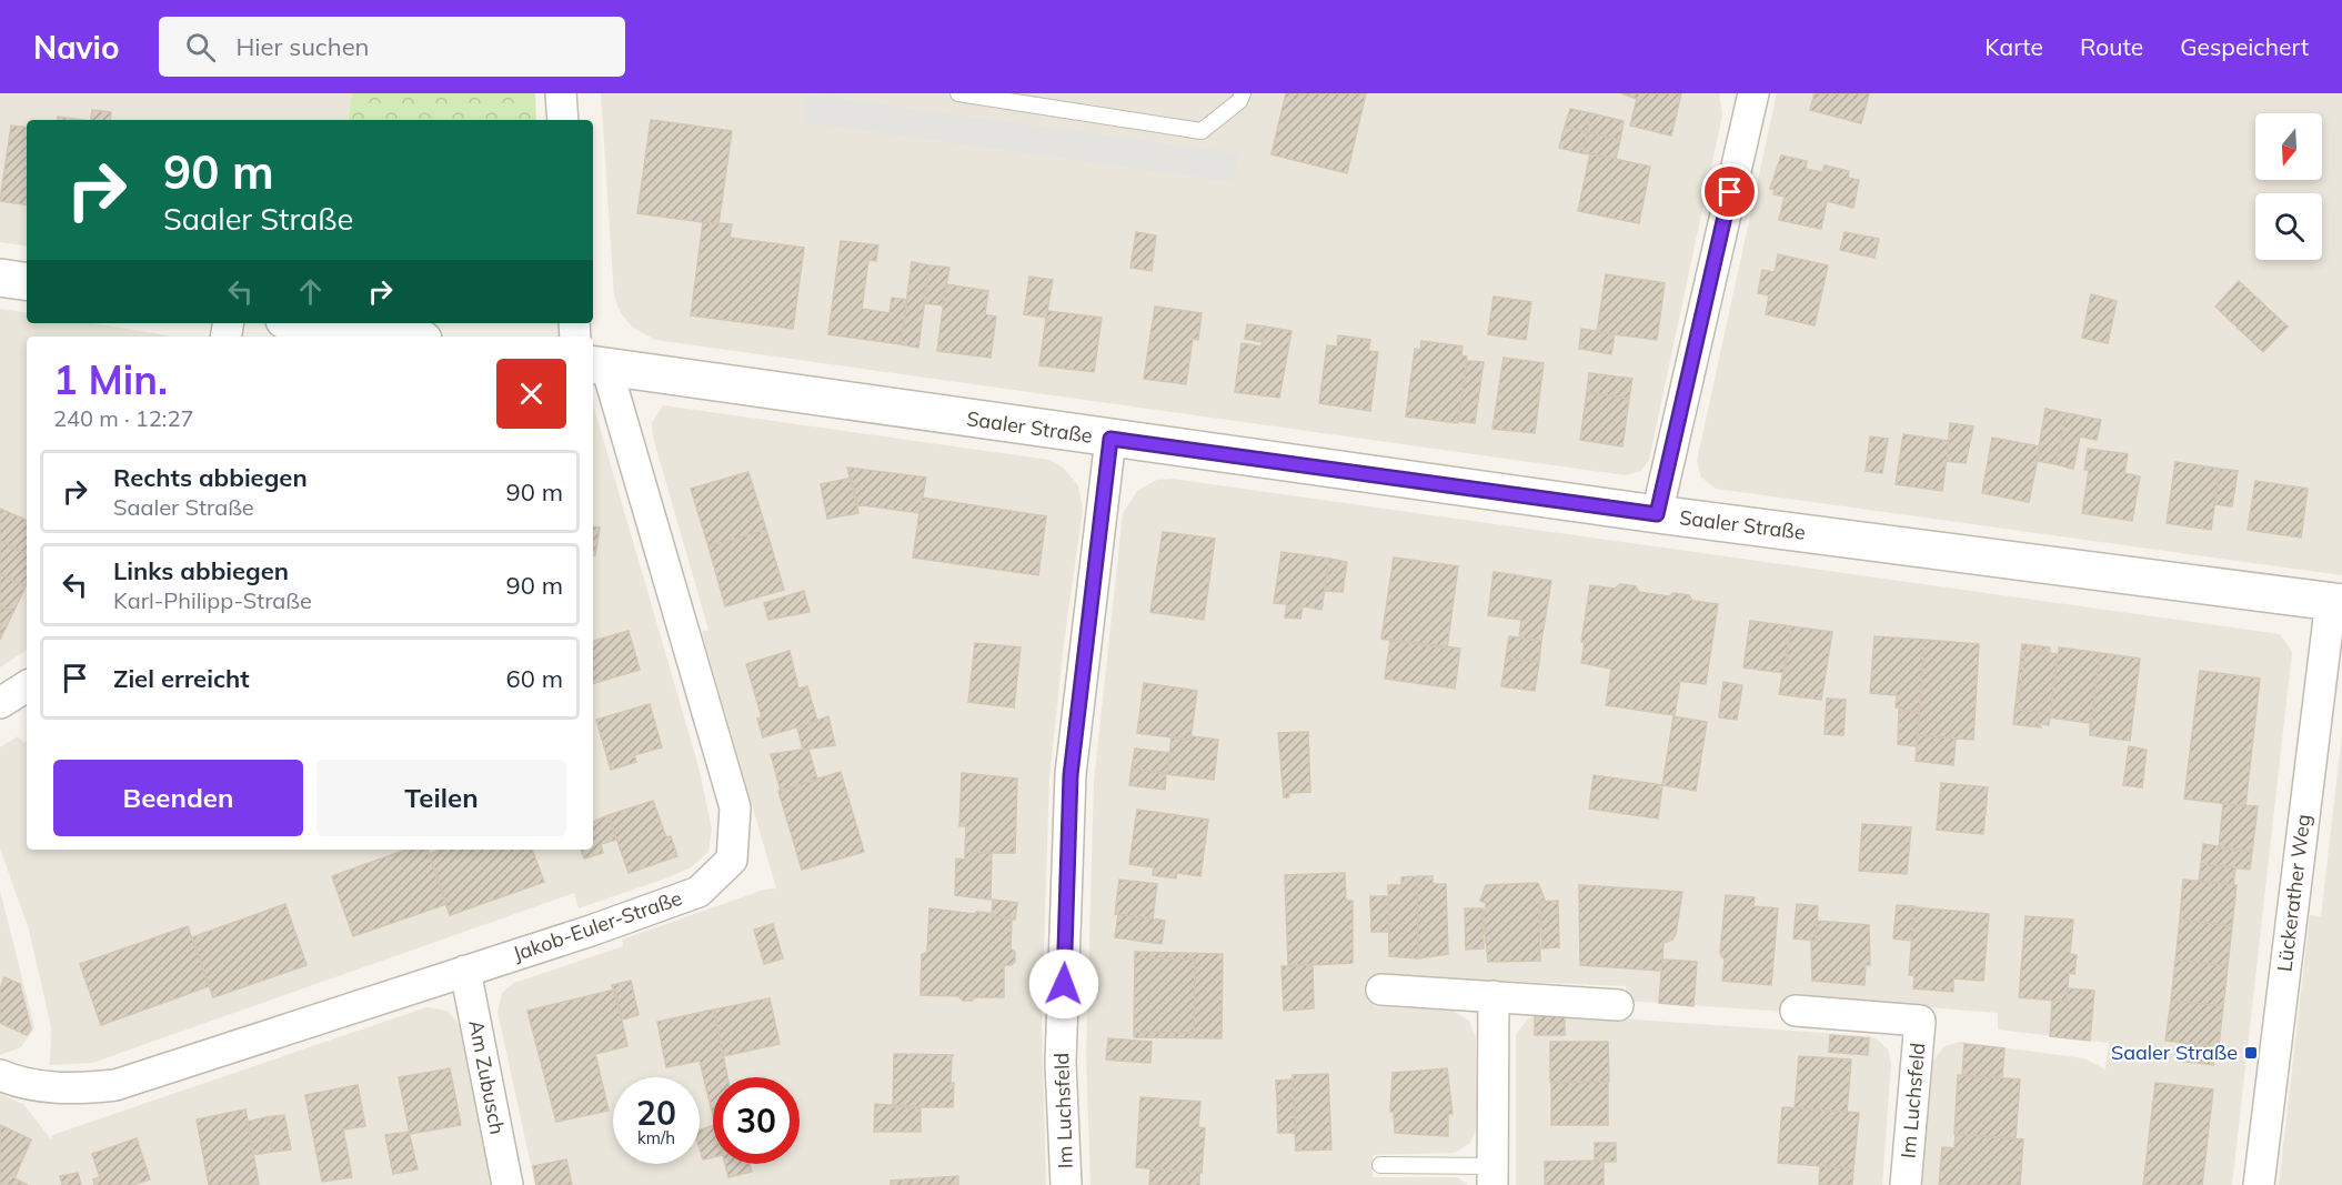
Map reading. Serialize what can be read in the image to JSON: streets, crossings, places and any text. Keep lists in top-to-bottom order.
{
  "streets": {
    "street": [
      "Saaler Straße",
      "Lückerather Weg",
      "Jakob-Euler-Straße",
      "Am Zubusch",
      "Im Luchsfeld"
    ]
  },
  "crossings": [
    ["Saaler Straße", "Lückerather Weg"],
    ["Saaler Straße", "Jakob-Euler-Straße"],
    ["Saaler Straße", "Im Luchsfeld"],
    ["Jakob-Euler-Straße", "Am Zubusch"]
  ],
  "places": {
    "transit": ["Saaler Straße"]
  },
  "north": "bottom",
  "page": {
    "header": "Navio",
    "search": "Hier suchen",
    "nav": ["Karte", "Route", "Gespeichert"],
    "turn": ["90 m", "Saaler Straße"],
    "heading": ["1 Min.", "240 m · 12:27"],
    "list": [
      {
        "name": "Rechts abbiegen",
        "note": "Saaler Straße",
        "value": "90 m"
      },
      {
        "name": "Links abbiegen",
        "note": "Karl-Philipp-Straße",
        "value": "90 m"
      },
      {
        "name": "Ziel erreicht",
        "value": "60 m"
      }
    ],
    "buttons": ["Beenden", "Teilen"],
    "speed": "20 km/h",
    "limit": "30"
  }
}
